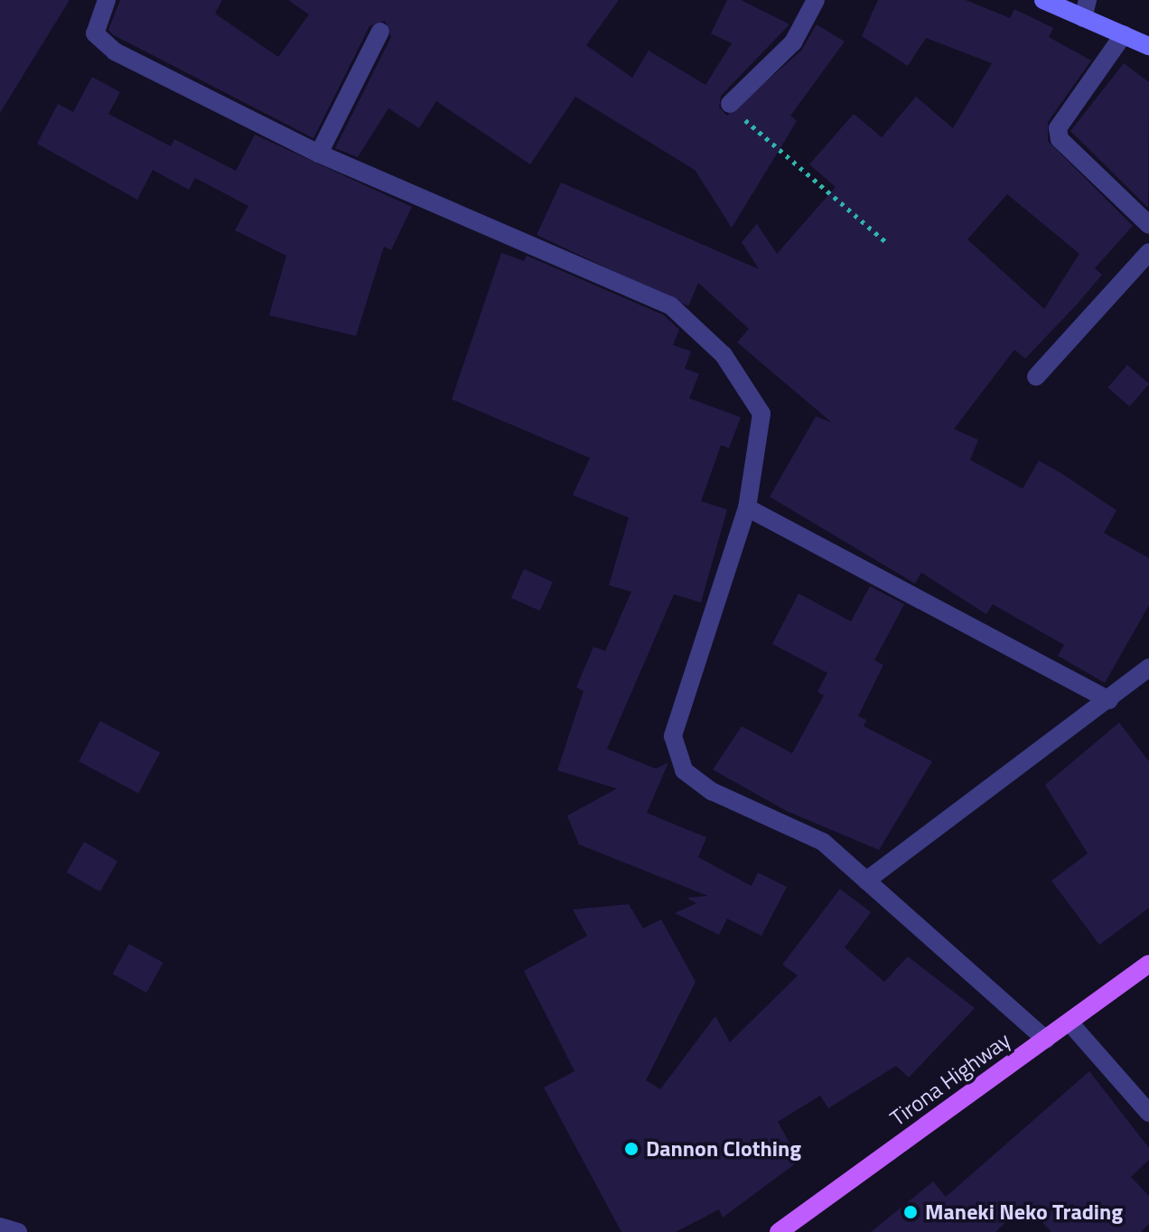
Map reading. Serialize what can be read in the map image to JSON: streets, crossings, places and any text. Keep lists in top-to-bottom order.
{
  "streets": {
    "main road": ["Tirona Highway"]
  },
  "places": ["Dannon Clothing", "Maneki Neko Trading"]
}
